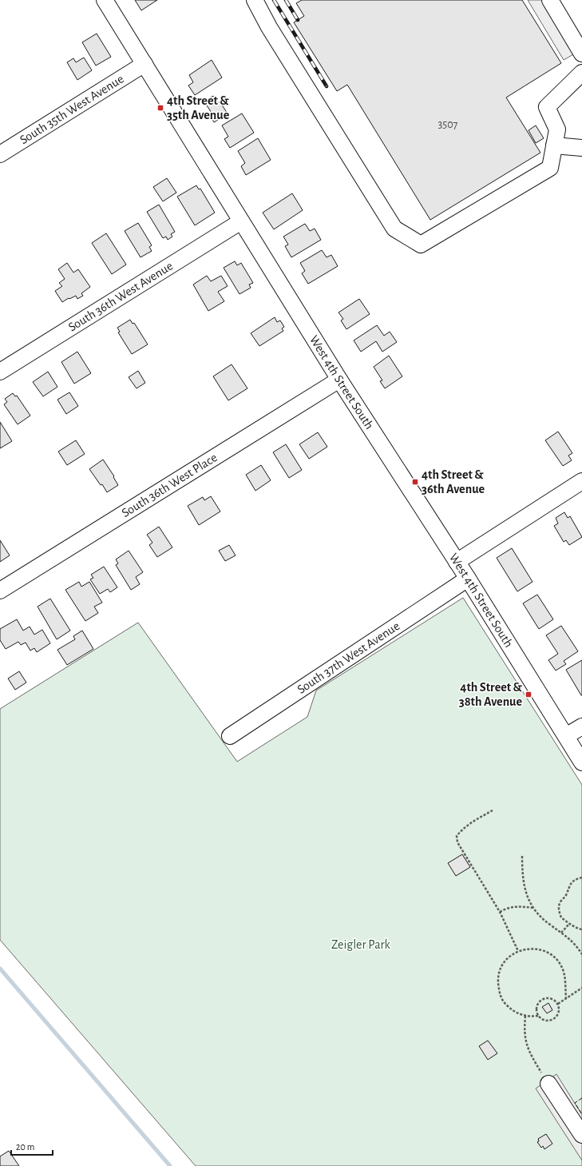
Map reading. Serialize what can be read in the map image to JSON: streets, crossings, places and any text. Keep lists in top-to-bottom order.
{
  "streets": {
    "street": [
      "South 35th West Avenue",
      "South 36th West Avenue",
      "West 4th Street South",
      "South 36th West Place",
      "South 37th West Avenue"
    ]
  },
  "crossings": [
    ["South 35th West Avenue", "West 4th Street South"],
    ["South 36th West Avenue", "West 4th Street South"],
    ["West 4th Street South", "South 36th West Place"],
    ["West 4th Street South", "South 37th West Avenue"]
  ],
  "parks": ["Zeigler Park"],
  "places": {
    "transit": ["4th Street & 35th Avenue", "4th Street & 36th Avenue", "4th Street & 38th Avenue"]
  },
  "house_numbers": ["3507"],
  "scale_bar": "20 m"
}
